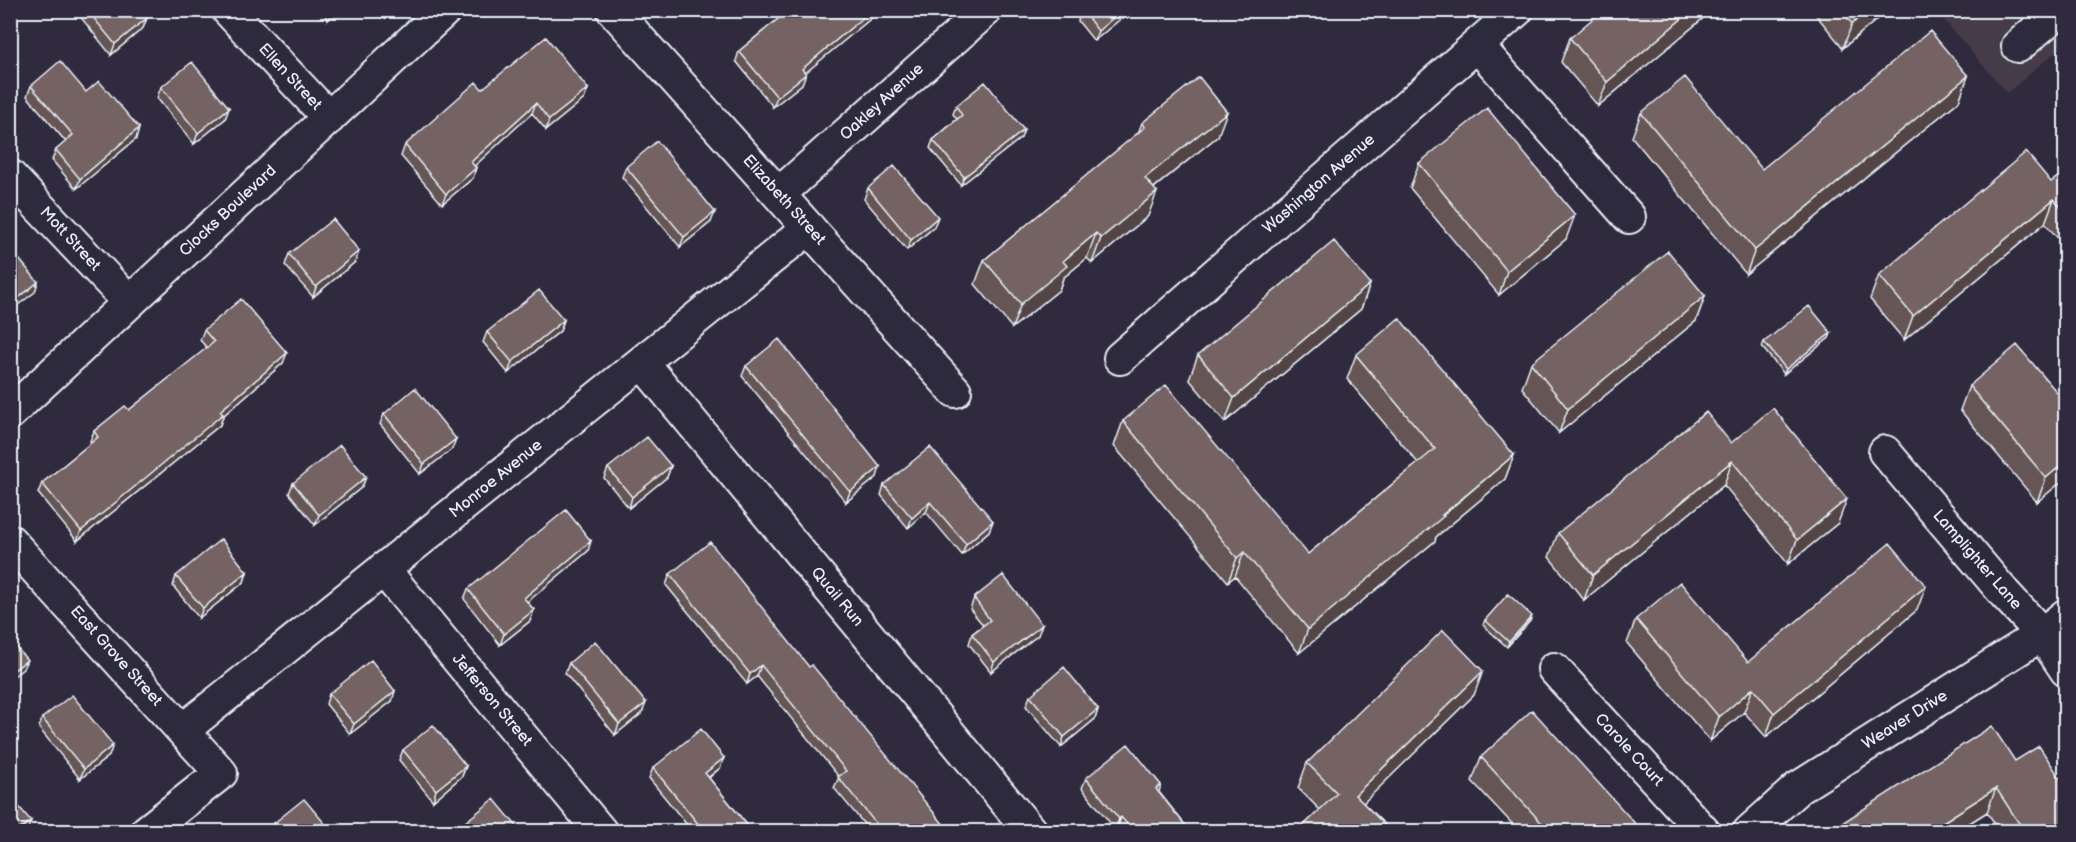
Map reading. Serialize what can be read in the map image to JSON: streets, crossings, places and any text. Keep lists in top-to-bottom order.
{
  "streets": {
    "street": [
      "Ellen Street",
      "Oakley Avenue",
      "Washington Avenue",
      "Elizabeth Street",
      "Clocks Boulevard",
      "Mott Street",
      "Monroe Avenue",
      "Lamplighter Lane",
      "Quail Run",
      "East Grove Street",
      "Jefferson Street",
      "Weaver Drive",
      "Carole Court"
    ]
  },
  "crossings": [
    ["Ellen Street", "Clocks Boulevard"],
    ["Oakley Avenue", "Elizabeth Street"],
    ["Elizabeth Street", "Monroe Avenue"],
    ["Clocks Boulevard", "Mott Street"],
    ["Monroe Avenue", "Quail Run"],
    ["Monroe Avenue", "East Grove Street"],
    ["Monroe Avenue", "Jefferson Street"],
    ["Lamplighter Lane", "Weaver Drive"]
  ]
}
